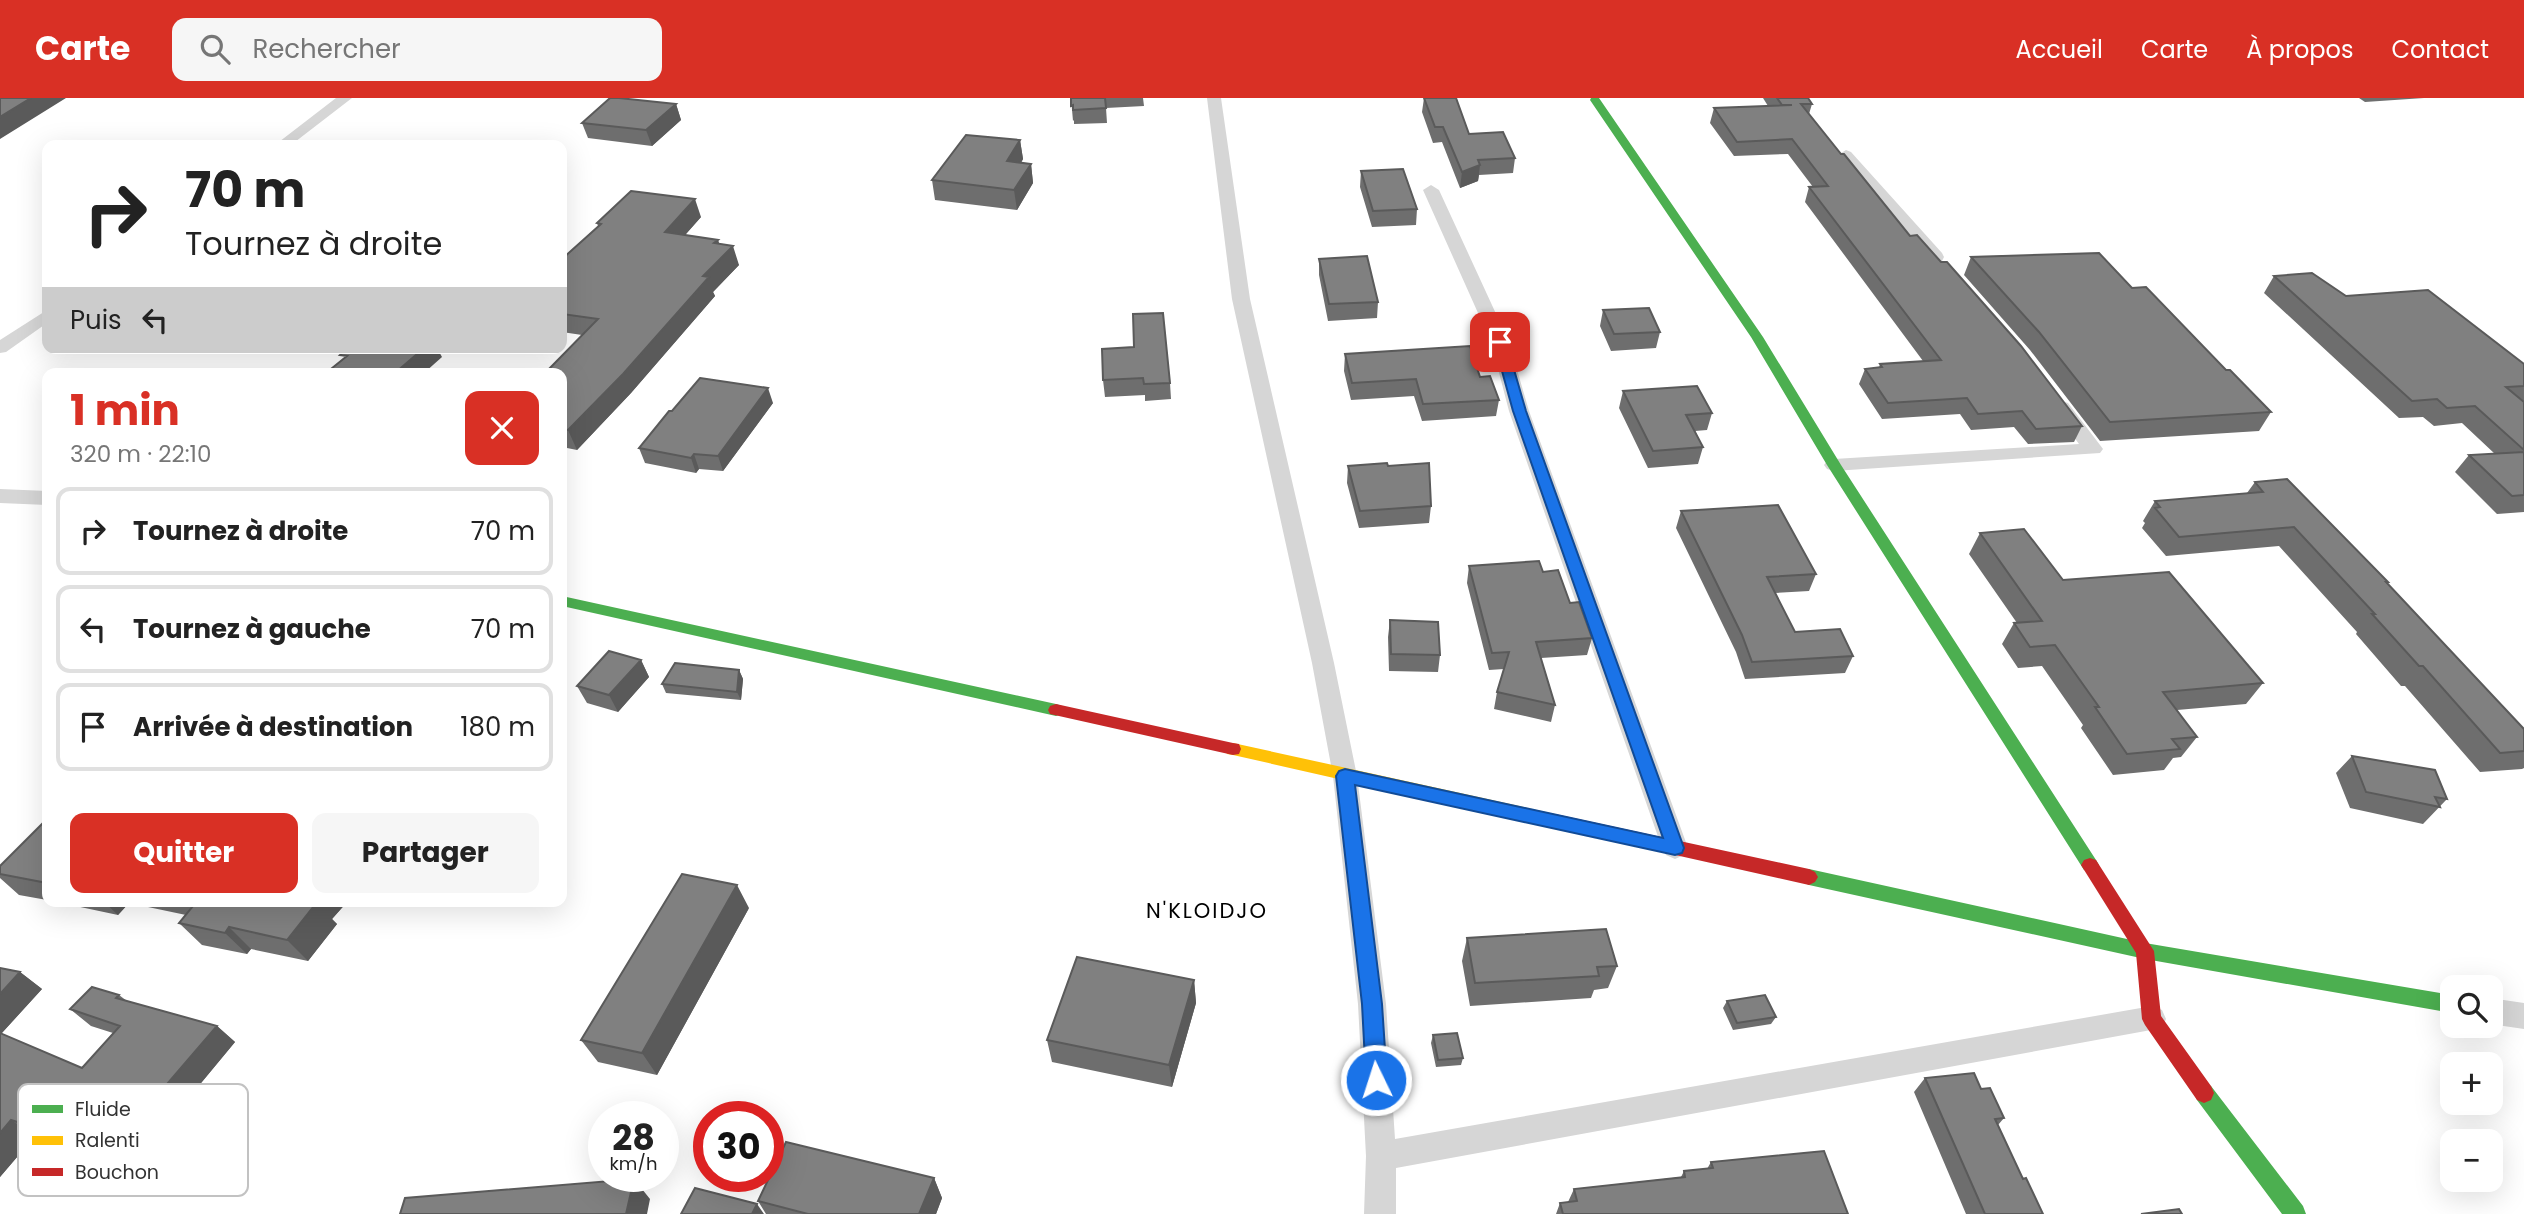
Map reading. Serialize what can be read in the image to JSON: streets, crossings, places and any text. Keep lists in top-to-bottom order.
{
  "districts": ["N'KLOIDJO"],
  "legend": ["Fluide", "Ralenti", "Bouchon"],
  "page": {
    "header": "Carte",
    "search": "Rechercher",
    "nav": [
      "Accueil",
      "Carte",
      "À propos",
      "Contact"
    ],
    "turn": ["70 m", "Tournez à droite"],
    "then": "Puis",
    "heading": ["1 min", "320 m · 22:10"],
    "list": [
      {
        "name": "Tournez à droite",
        "value": "70 m"
      },
      {
        "name": "Tournez à gauche",
        "value": "70 m"
      },
      {
        "name": "Arrivée à destination",
        "value": "180 m"
      }
    ],
    "buttons": ["Quitter", "Partager"],
    "map_buttons": ["+", "−"],
    "speed": "28 km/h",
    "limit": "30"
  }
}
